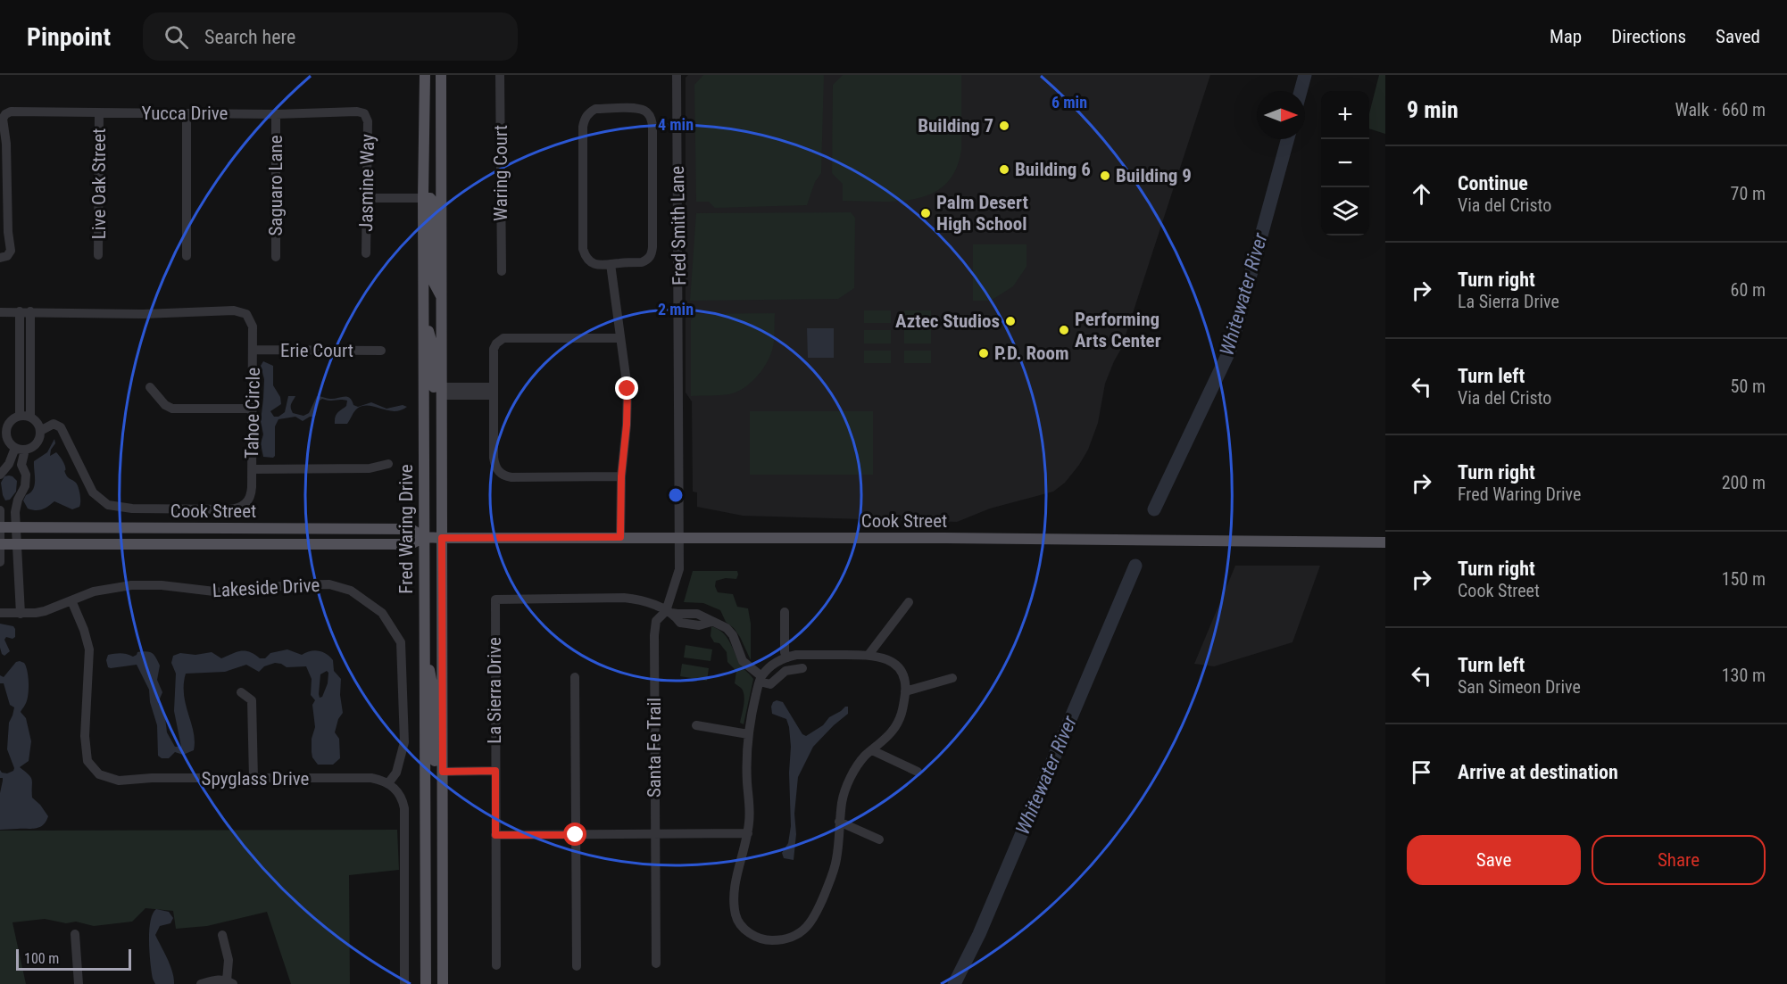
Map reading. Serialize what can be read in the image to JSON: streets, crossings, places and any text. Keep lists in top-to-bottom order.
{
  "streets": {
    "main road": ["Cook Street", "Fred Waring Drive"],
    "street": [
      "Yucca Drive",
      "Waring Court",
      "Jasmine Way",
      "Live Oak Street",
      "Saguaro Lane",
      "Fred Smith Lane",
      "Erie Court",
      "Tahoe Circle",
      "Lakeside Drive",
      "La Sierra Drive",
      "Santa Fe Trail",
      "Spyglass Drive"
    ]
  },
  "crossings": [
    ["Yucca Drive", "Jasmine Way"],
    ["Yucca Drive", "Live Oak Street"],
    ["Yucca Drive", "Saguaro Lane"],
    ["Fred Smith Lane", "Cook Street"],
    ["Fred Smith Lane", "Santa Fe Trail"],
    ["Erie Court", "Tahoe Circle"],
    ["Cook Street", "Fred Waring Drive"],
    ["Cook Street", "Santa Fe Trail"],
    ["Lakeside Drive", "Spyglass Drive"],
    ["La Sierra Drive", "Santa Fe Trail"]
  ],
  "water": ["Whitewater River"],
  "places": [
    "Building 7",
    "Building 6",
    "Building 9",
    "Palm Desert High School",
    "Aztec Studios",
    "Performing Arts Center",
    "P.D. Room"
  ],
  "scale_bar": "100 m",
  "north": "right",
  "page": {
    "header": "Pinpoint",
    "search": "Search here",
    "nav": ["Map", "Directions", "Saved"],
    "heading": ["9 min", "Walk · 660 m"],
    "map_buttons": ["+", "−"],
    "list": [
      ["Continue", "Via del Cristo", "70 m"],
      ["Turn right", "La Sierra Drive", "60 m"],
      ["Turn left", "Via del Cristo", "50 m"],
      ["Turn right", "Fred Waring Drive", "200 m"],
      ["Turn right", "Cook Street", "150 m"],
      ["Turn left", "San Simeon Drive", "130 m"],
      "Arrive at destination"
    ],
    "buttons": ["Save", "Share"],
    "scale": "100 m"
  },
  "rings": ["6 min", "4 min", "2 min"]
}
